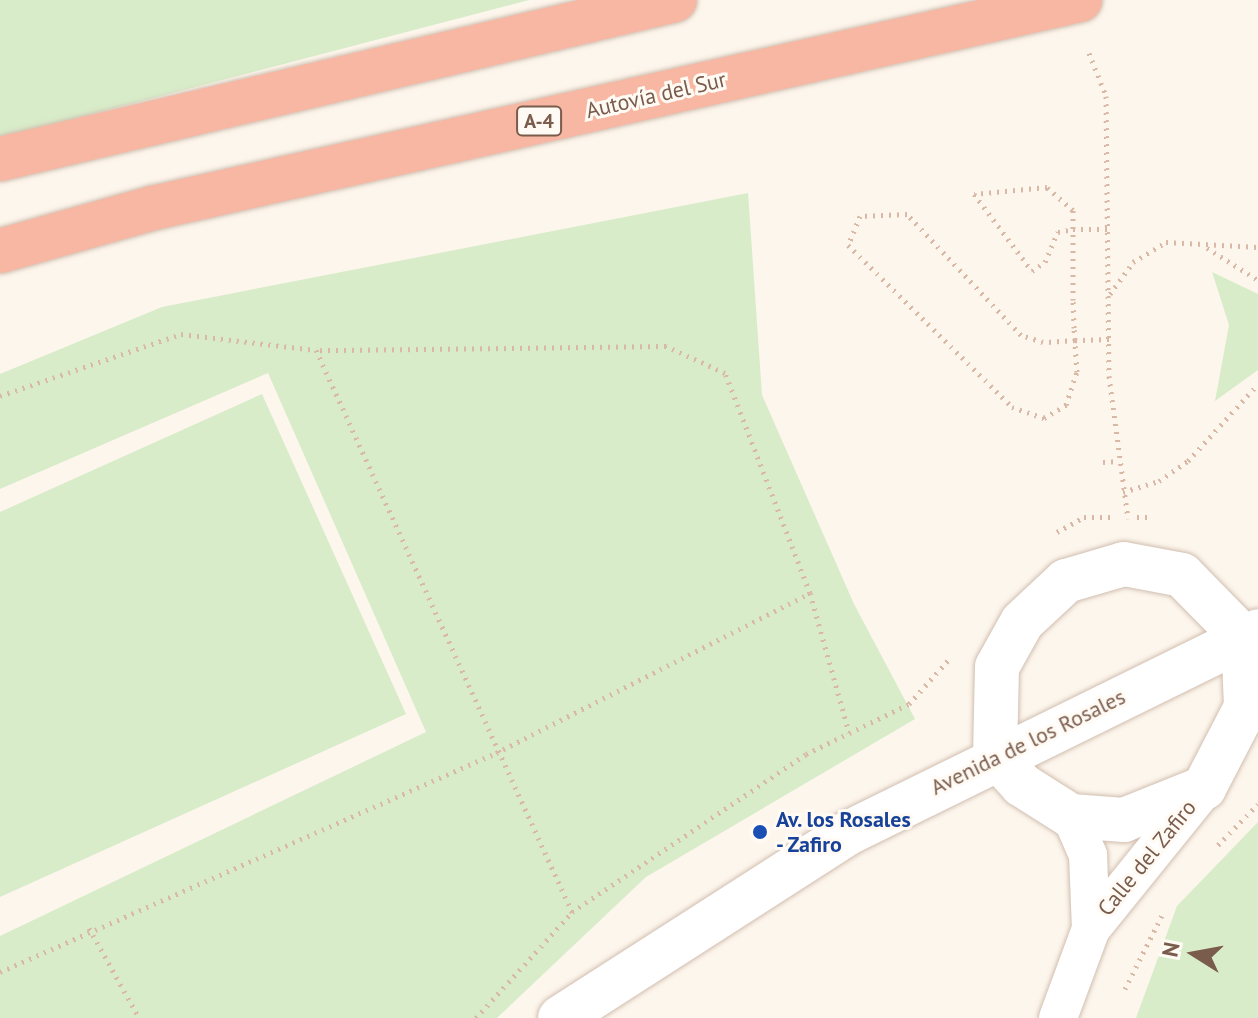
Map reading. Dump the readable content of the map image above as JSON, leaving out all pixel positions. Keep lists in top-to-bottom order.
{
  "streets": {
    "highway": ["Autovía del Sur", "A-4"],
    "street": ["Avenida de los Rosales", "Calle del Zafiro"]
  },
  "places": ["Av. los Rosales - Zafiro"],
  "north": "left"
}
